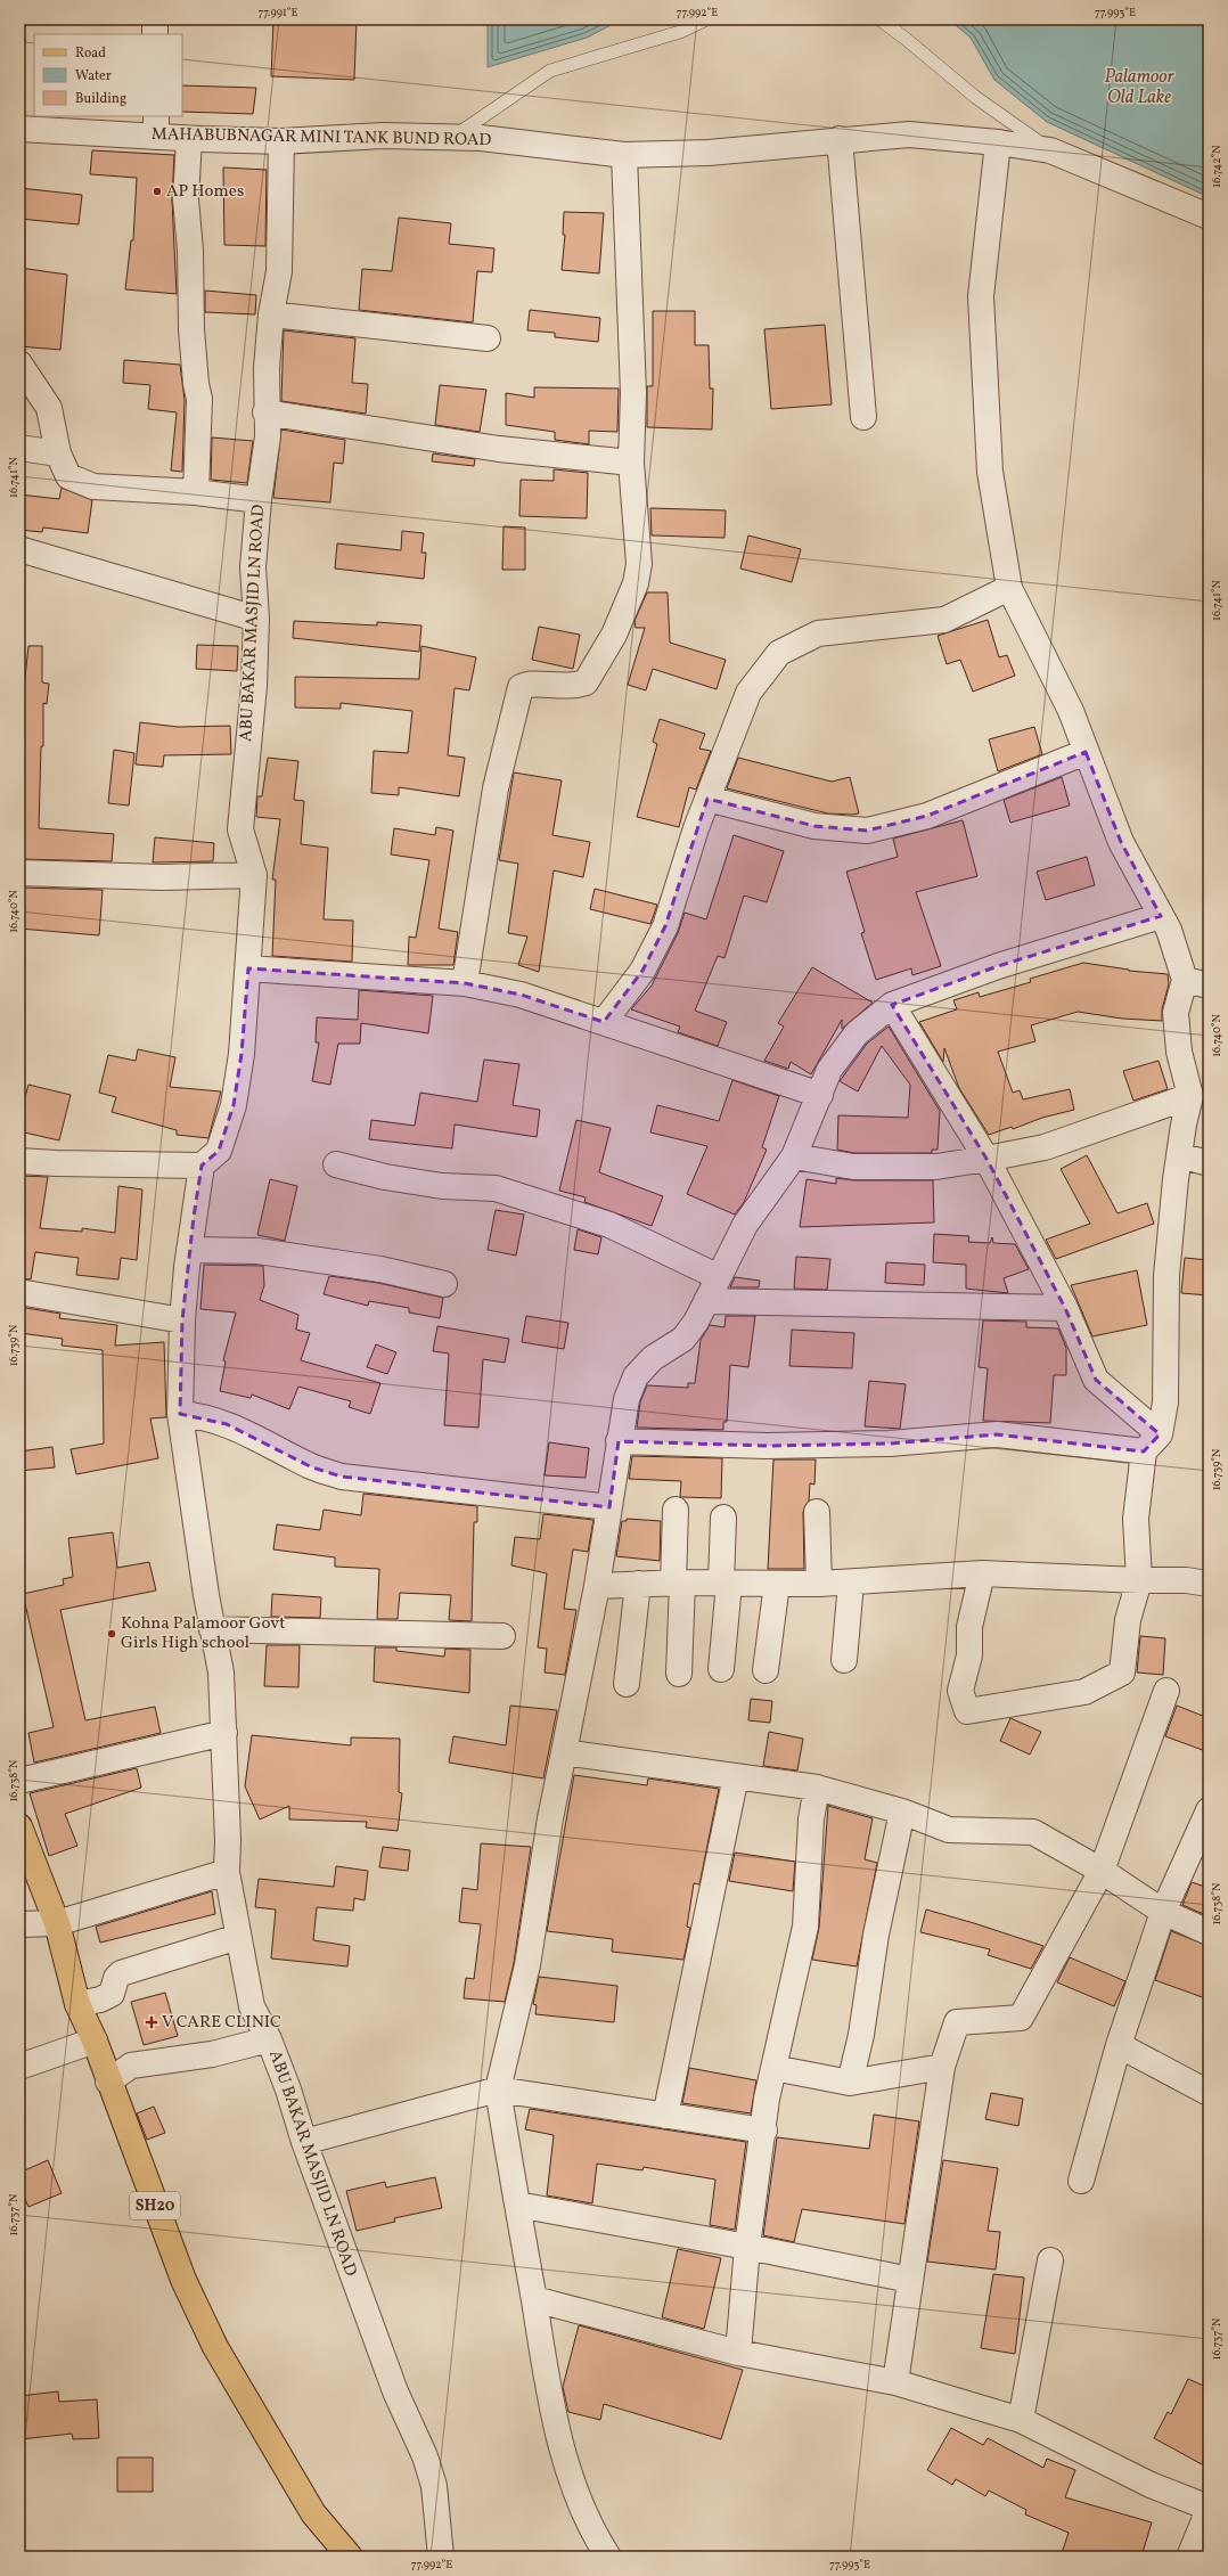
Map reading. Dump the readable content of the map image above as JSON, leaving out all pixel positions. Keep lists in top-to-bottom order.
{
  "streets": {
    "main road": ["SH20"],
    "street": ["MAHABUBNAGAR MINI TANK BUND ROAD", "ABU BAKAR MASJID LN ROAD"]
  },
  "crossings": [
    ["MAHABUBNAGAR MINI TANK BUND ROAD", "ABU BAKAR MASJID LN ROAD"]
  ],
  "water": ["Palamoor Old Lake"],
  "places": {
    "other": ["AP Homes", "Kohna Palamoor Govt Girls High school"],
    "health": ["V CARE CLINIC"]
  },
  "legend": ["Road", "Water", "Building"],
  "coordinates": [
    "77.991°E",
    "77.992°E",
    "77.993°E",
    "16.742°N",
    "16.741°N",
    "16.740°N",
    "16.739°N",
    "16.738°N",
    "16.737°N"
  ]
}
